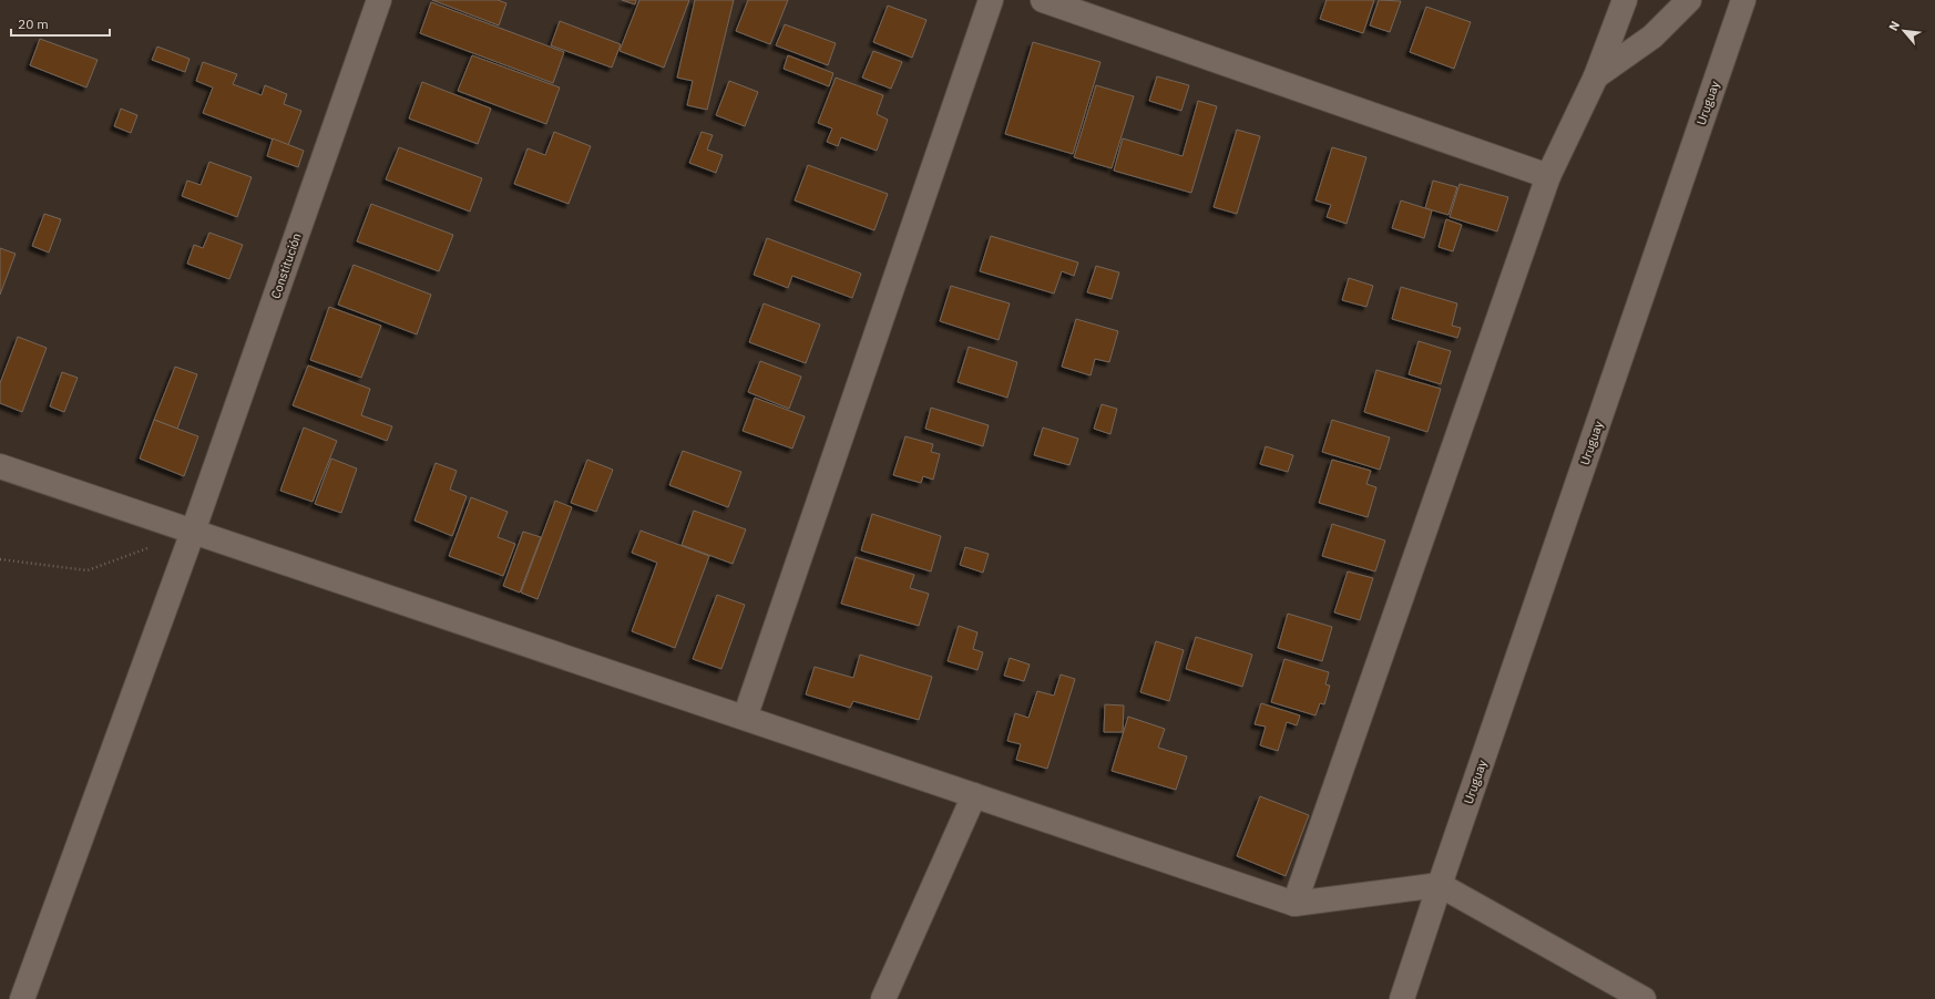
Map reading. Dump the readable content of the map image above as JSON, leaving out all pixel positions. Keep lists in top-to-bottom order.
{
  "streets": {
    "street": ["Uruguay", "Constitución"]
  },
  "scale_bar": "20 m",
  "north": "top left"
}
